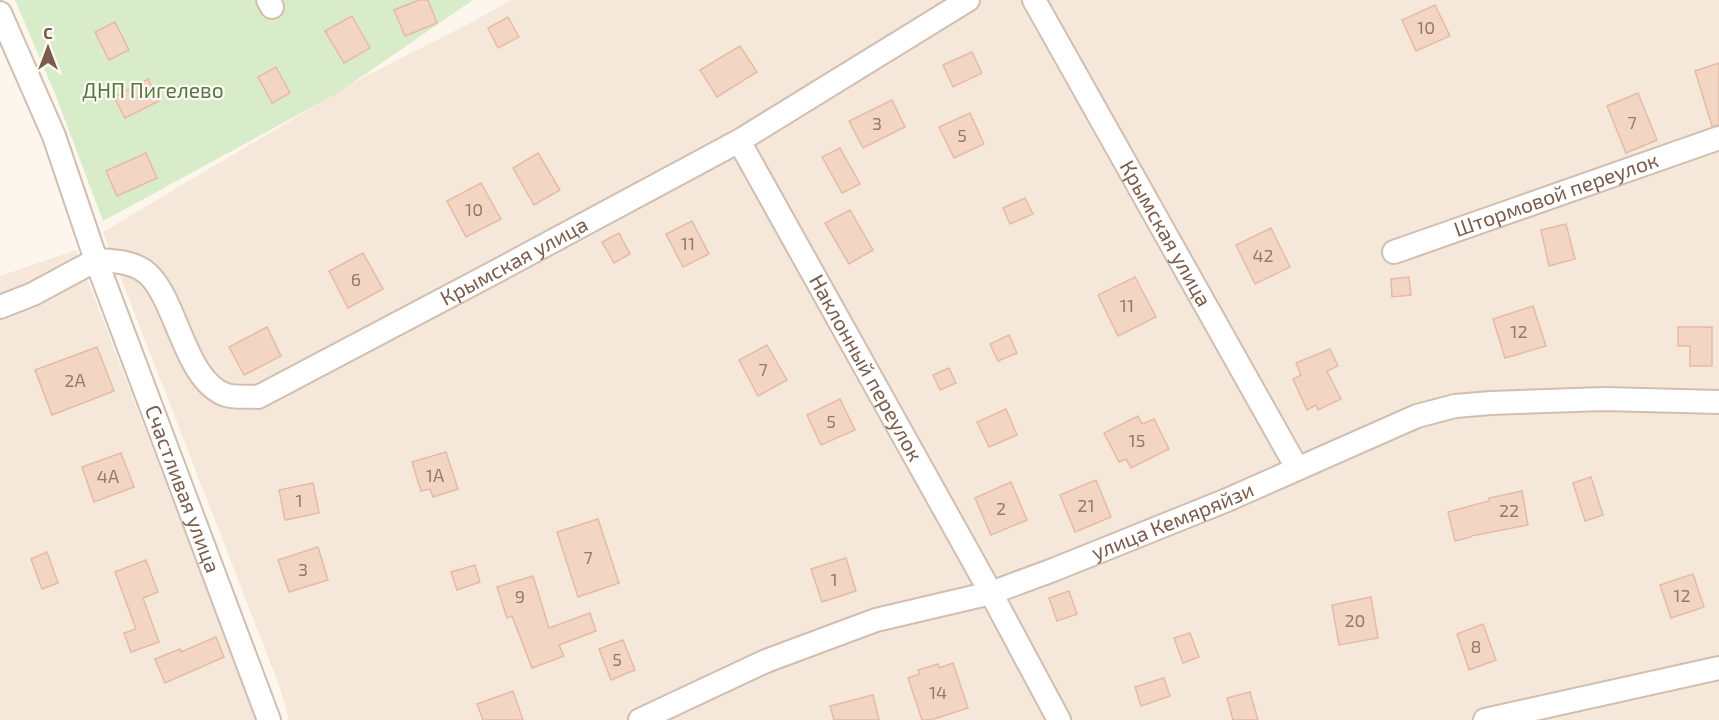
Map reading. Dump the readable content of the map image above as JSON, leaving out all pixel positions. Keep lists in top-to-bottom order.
{
  "streets": {
    "street": [
      "Штормовой переулок",
      "Крымская улица",
      "Наклонный переулок",
      "Счастливая улица",
      "улица Кемяряйзи"
    ]
  },
  "crossings": [
    ["Крымская улица", "Наклонный переулок"],
    ["Крымская улица", "Счастливая улица"],
    ["Крымская улица", "улица Кемяряйзи"],
    ["Наклонный переулок", "улица Кемяряйзи"]
  ],
  "parks": ["ДНП Пигелево"],
  "house_numbers": [
    "10",
    "7",
    "3",
    "5",
    "10",
    "11",
    "42",
    "6",
    "11",
    "12",
    "7",
    "2А",
    "5",
    "15",
    "1А",
    "4А",
    "1",
    "21",
    "2",
    "22",
    "7",
    "3",
    "1",
    "12",
    "9",
    "20",
    "8",
    "5",
    "14"
  ],
  "north": "top"
}
